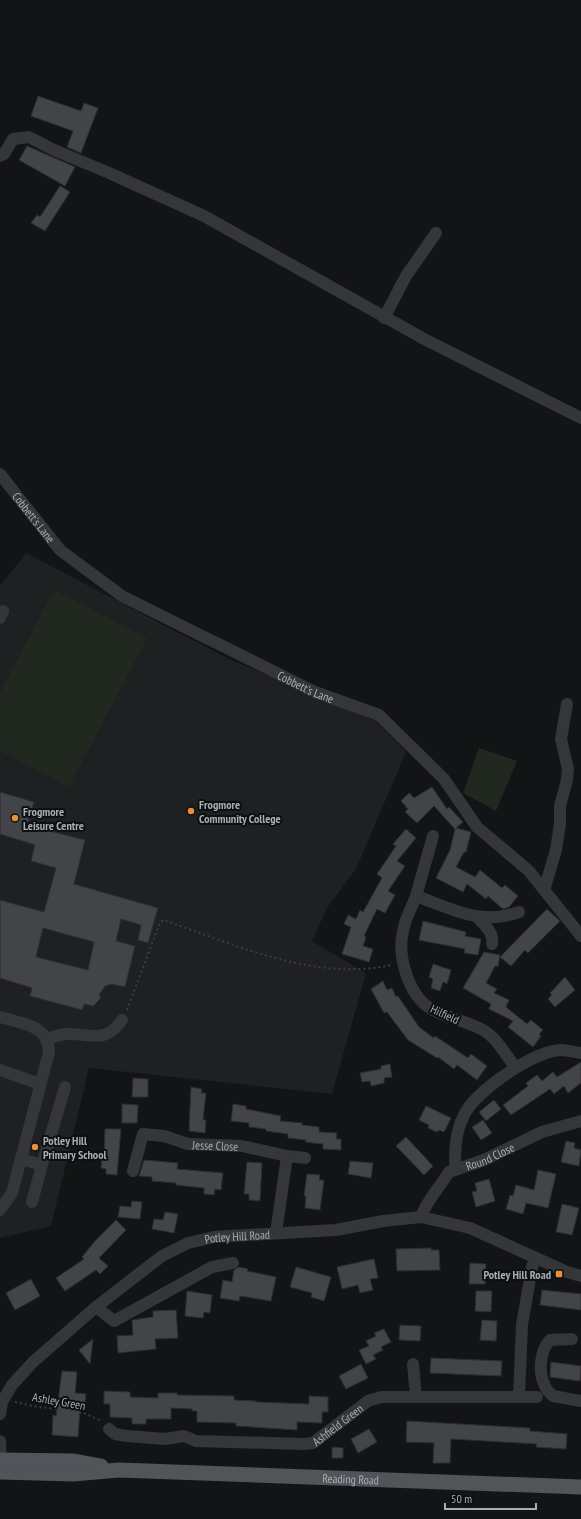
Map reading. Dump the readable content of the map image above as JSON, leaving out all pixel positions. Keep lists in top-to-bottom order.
{
  "streets": {
    "main road": ["Reading Road"],
    "street": [
      "Cobbett's Lane",
      "Hilfield",
      "Jesse Close",
      "Round Close",
      "Potley Hill Road",
      "Ashfield Green"
    ],
    "path": ["Ashley Green"]
  },
  "crossings": [
    ["Round Close", "Potley Hill Road"],
    ["Potley Hill Road", "Ashley Green"],
    ["Ashley Green", "Ashfield Green"]
  ],
  "places": {
    "other": ["Frogmore Community College", "Frogmore Leisure Centre", "Potley Hill Primary School"],
    "transit": ["Potley Hill Road"]
  },
  "scale_bar": "50 m"
}
